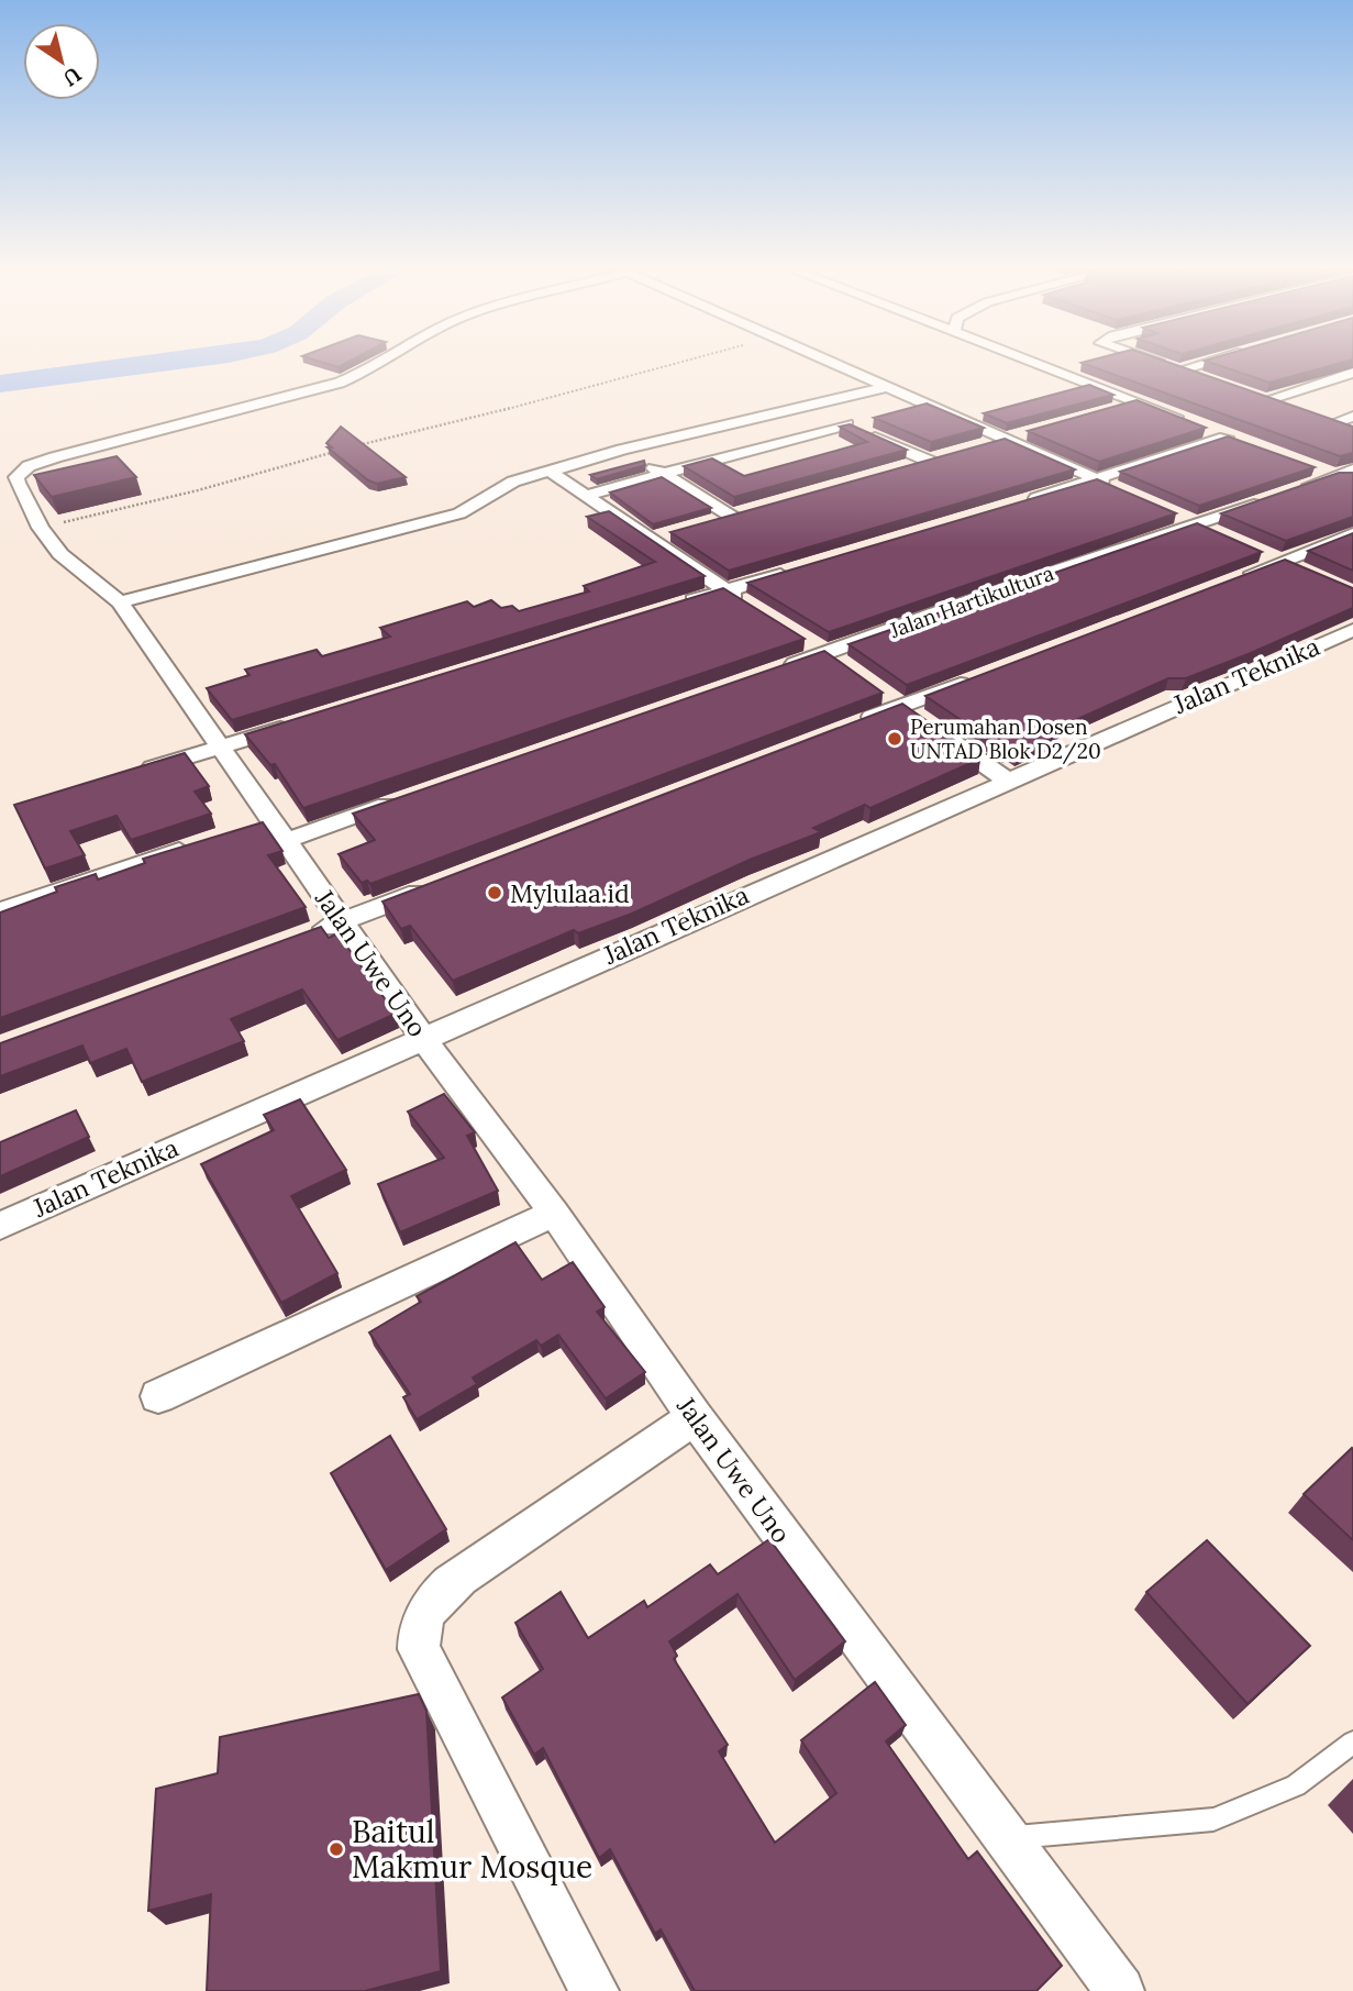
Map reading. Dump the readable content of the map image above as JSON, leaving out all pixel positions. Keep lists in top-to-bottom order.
{
  "streets": {
    "street": ["Jalan Hartikultura", "Jalan Teknika", "Jalan Uwe Uno"]
  },
  "crossings": [
    ["Jalan Teknika", "Jalan Uwe Uno"]
  ],
  "places": ["Perumahan Dosen UNTAD Blok D2/20", "Mylulaa.id", "Baitul Makmur Mosque"],
  "north": "bottom right"
}
